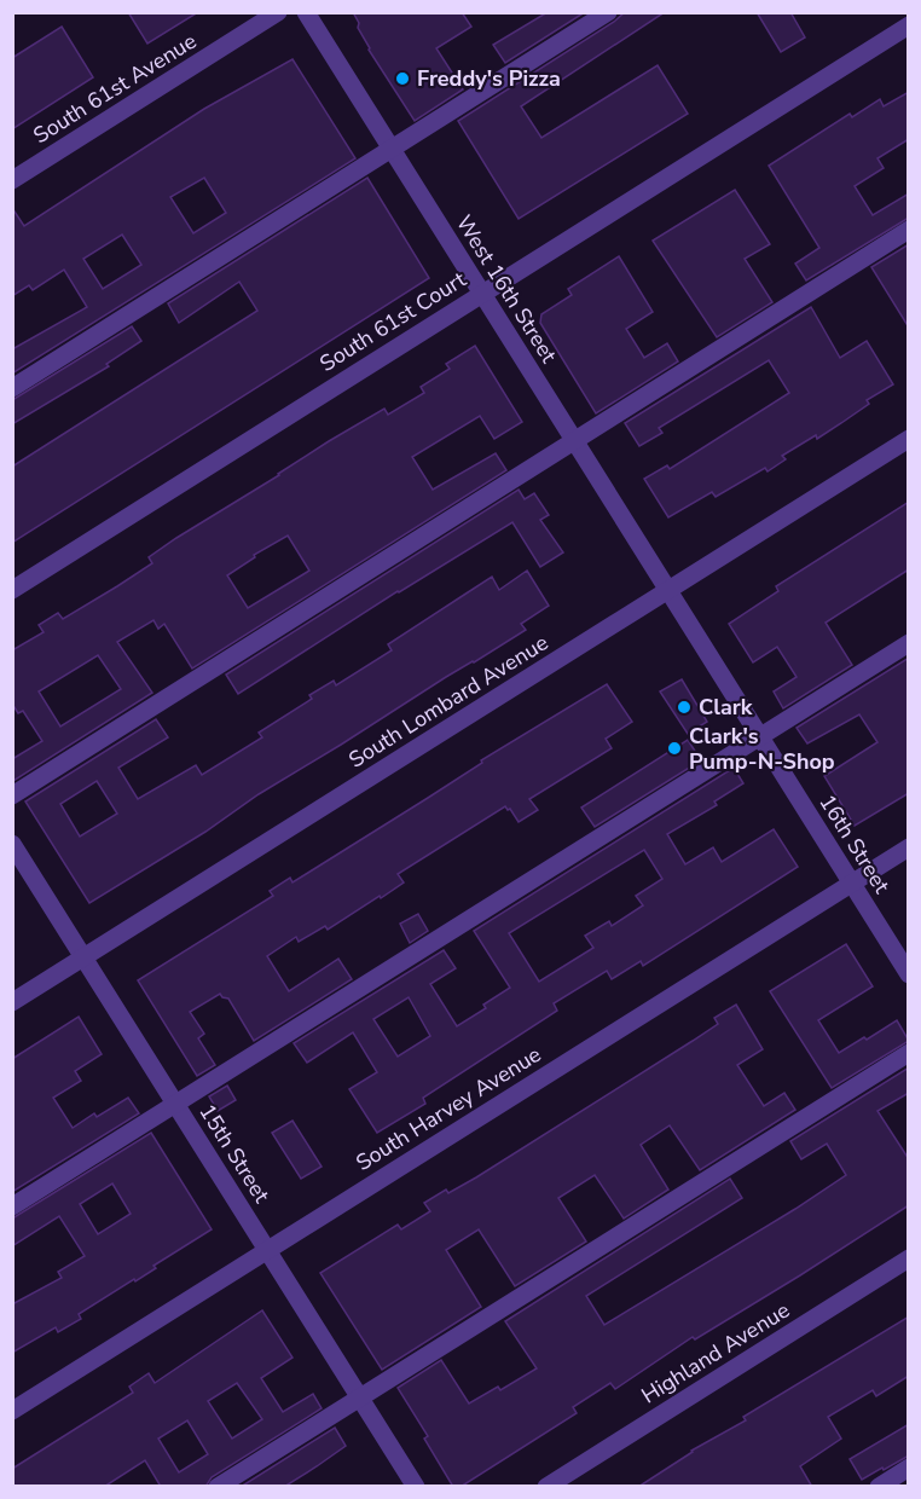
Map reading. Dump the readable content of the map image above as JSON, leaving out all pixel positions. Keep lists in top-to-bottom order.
{
  "streets": {
    "street": [
      "South 61st Avenue",
      "West 16th Street",
      "South 61st Court",
      "South Lombard Avenue",
      "16th Street",
      "South Harvey Avenue",
      "15th Street",
      "Highland Avenue"
    ]
  },
  "crossings": [
    ["West 16th Street", "South 61st Court"],
    ["West 16th Street", "South Lombard Avenue"],
    ["West 16th Street", "16th Street"],
    ["South Lombard Avenue", "16th Street"],
    ["South Lombard Avenue", "15th Street"],
    ["16th Street", "South Harvey Avenue"],
    ["South Harvey Avenue", "15th Street"]
  ],
  "places": ["Freddy's Pizza", "Clark", "Clark's Pump-N-Shop"]
}
